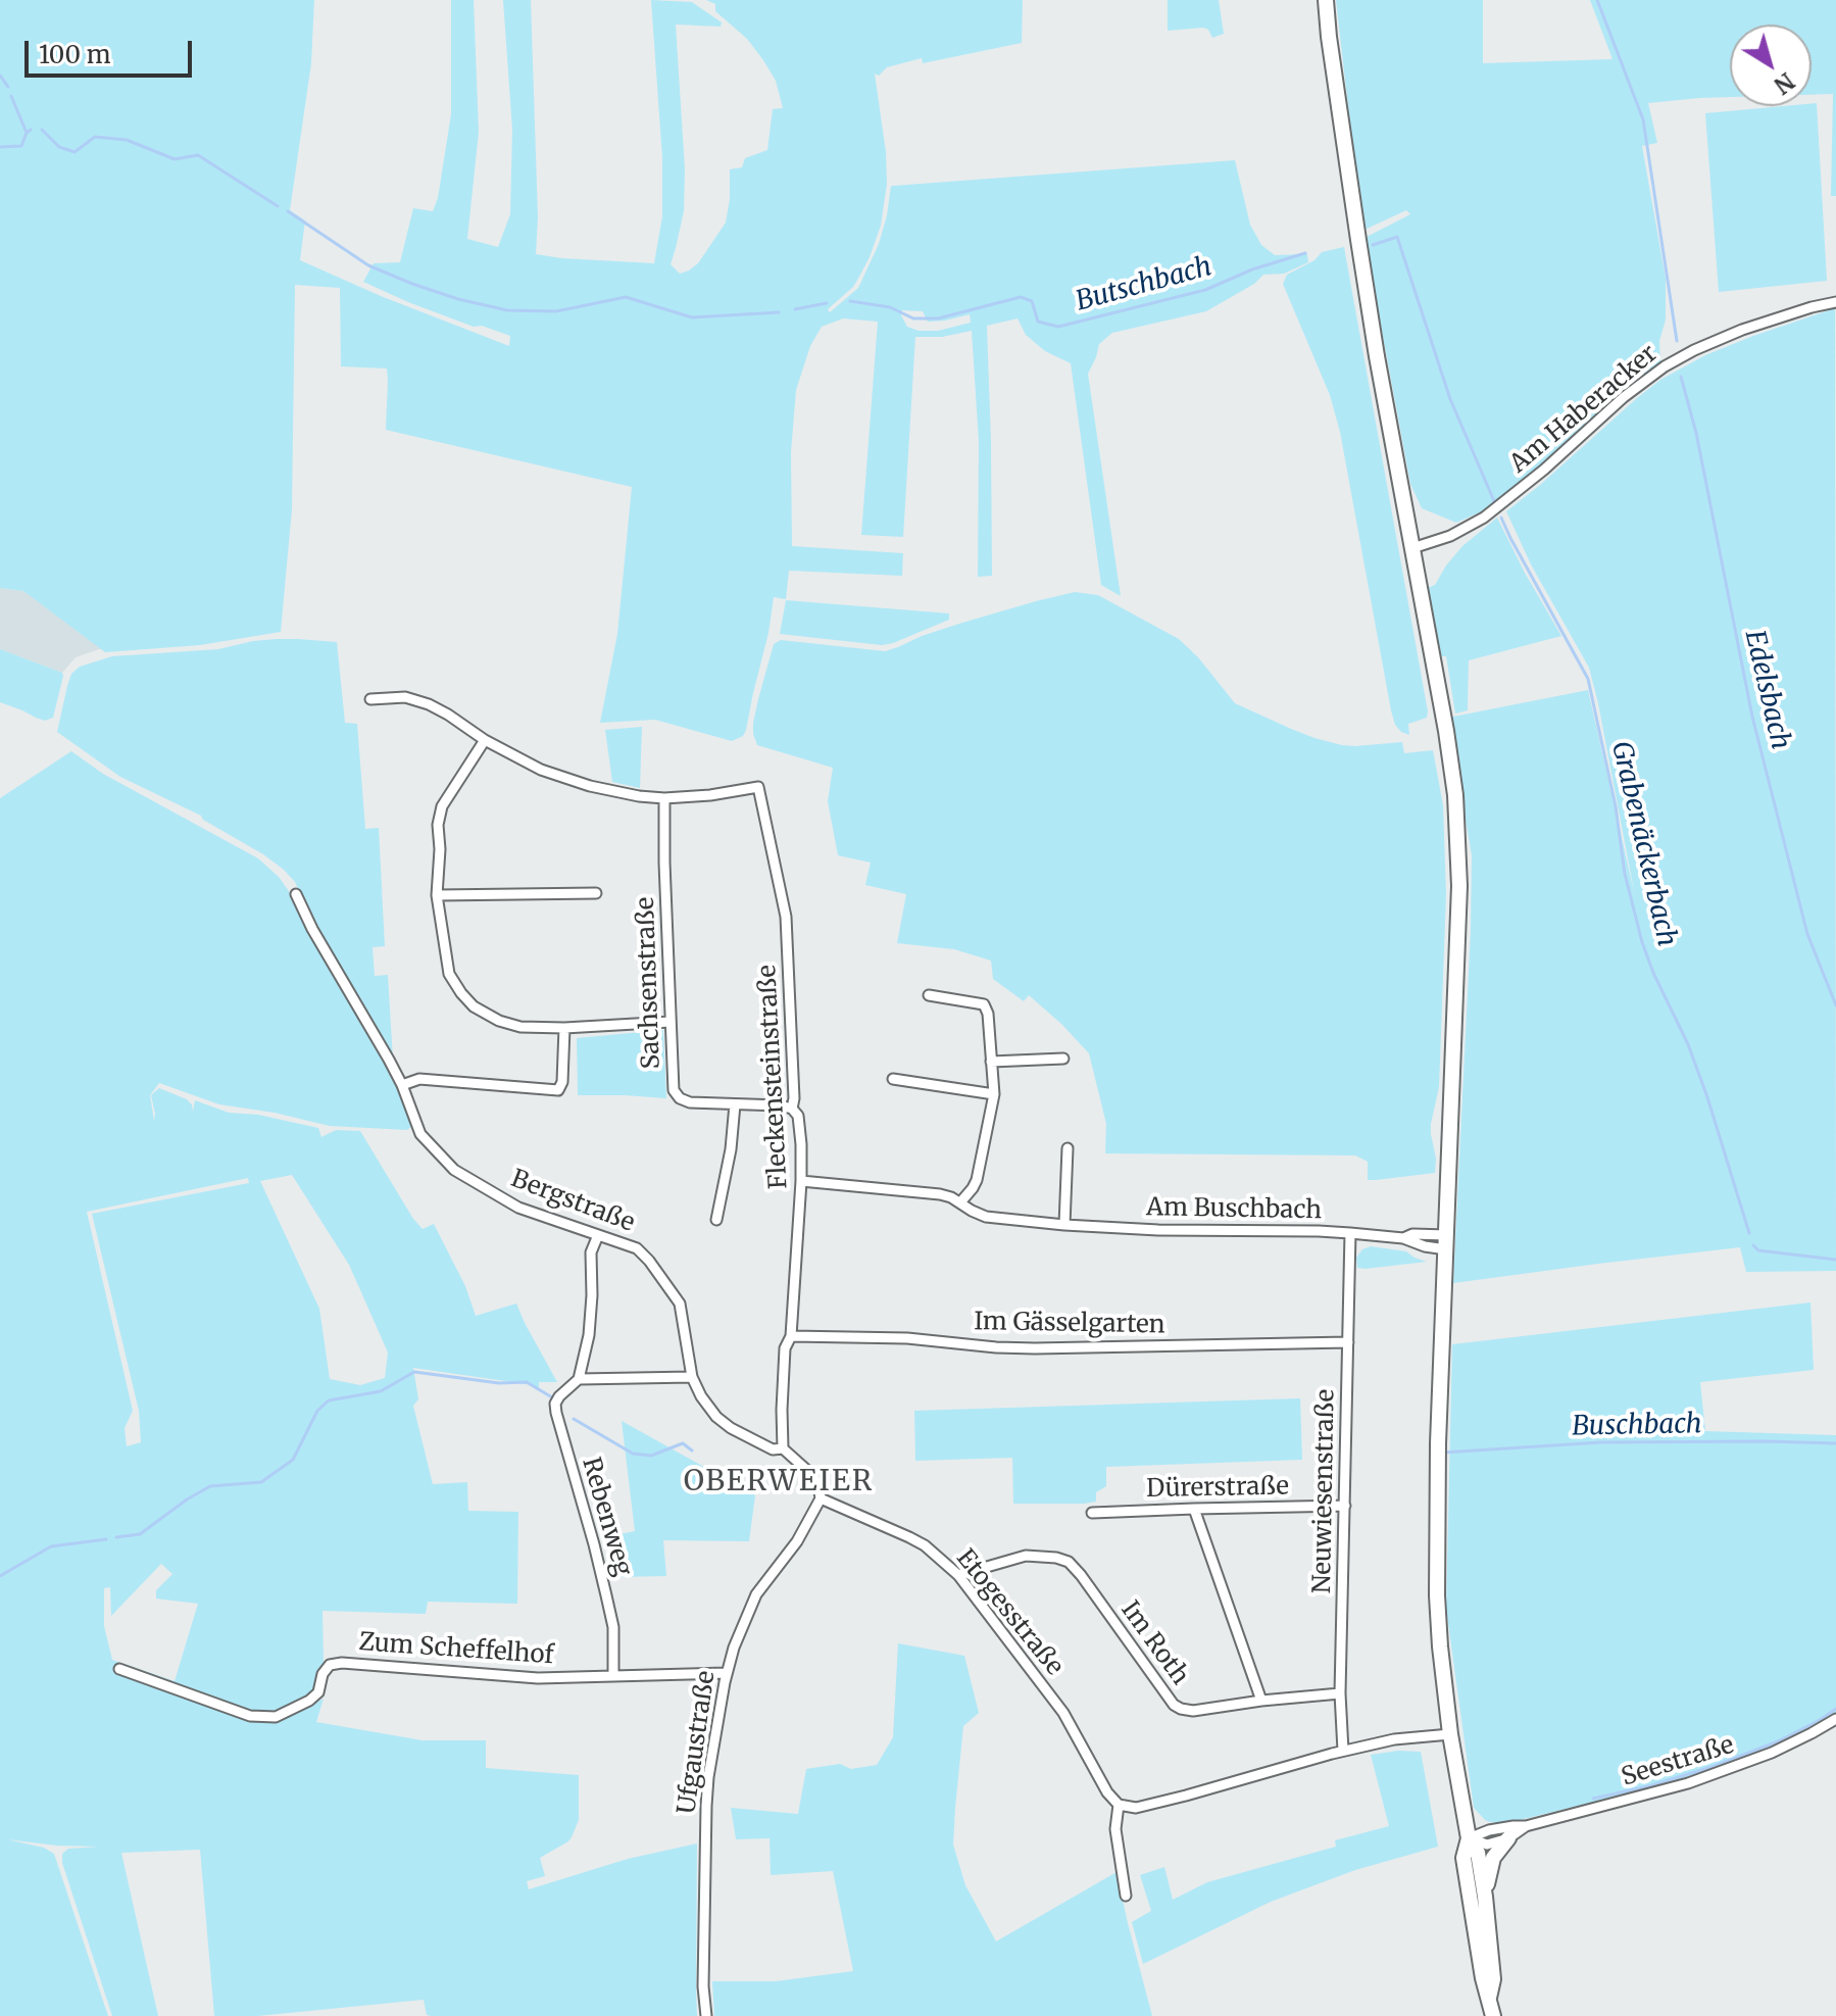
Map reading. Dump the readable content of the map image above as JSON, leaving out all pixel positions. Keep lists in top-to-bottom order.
{
  "streets": {
    "street": [
      "Am Haberacker",
      "Sachsenstraße",
      "Fleckensteinstraße",
      "Bergstraße",
      "Am Buschbach",
      "Im Gässelgarten",
      "Dürerstraße",
      "Neuwiesenstraße",
      "Rebenweg",
      "Etogesstraße",
      "Im Roth",
      "Zum Scheffelhof",
      "Ufgaustraße",
      "Seestraße"
    ]
  },
  "crossings": [
    ["Sachsenstraße", "Fleckensteinstraße"],
    ["Fleckensteinstraße", "Bergstraße"],
    ["Fleckensteinstraße", "Am Buschbach"],
    ["Fleckensteinstraße", "Im Gässelgarten"],
    ["Bergstraße", "Rebenweg"],
    ["Am Buschbach", "Neuwiesenstraße"],
    ["Im Gässelgarten", "Neuwiesenstraße"],
    ["Dürerstraße", "Neuwiesenstraße"],
    ["Neuwiesenstraße", "Im Roth"],
    ["Rebenweg", "Zum Scheffelhof"],
    ["Etogesstraße", "Im Roth"],
    ["Etogesstraße", "Ufgaustraße"],
    ["Zum Scheffelhof", "Ufgaustraße"]
  ],
  "districts": ["OBERWEIER"],
  "water": [
    "Butschbach",
    "Edelsbach",
    "Grabenäckerbach",
    "Buschbach"
  ],
  "scale_bar": "100 m",
  "north": "bottom right"
}
